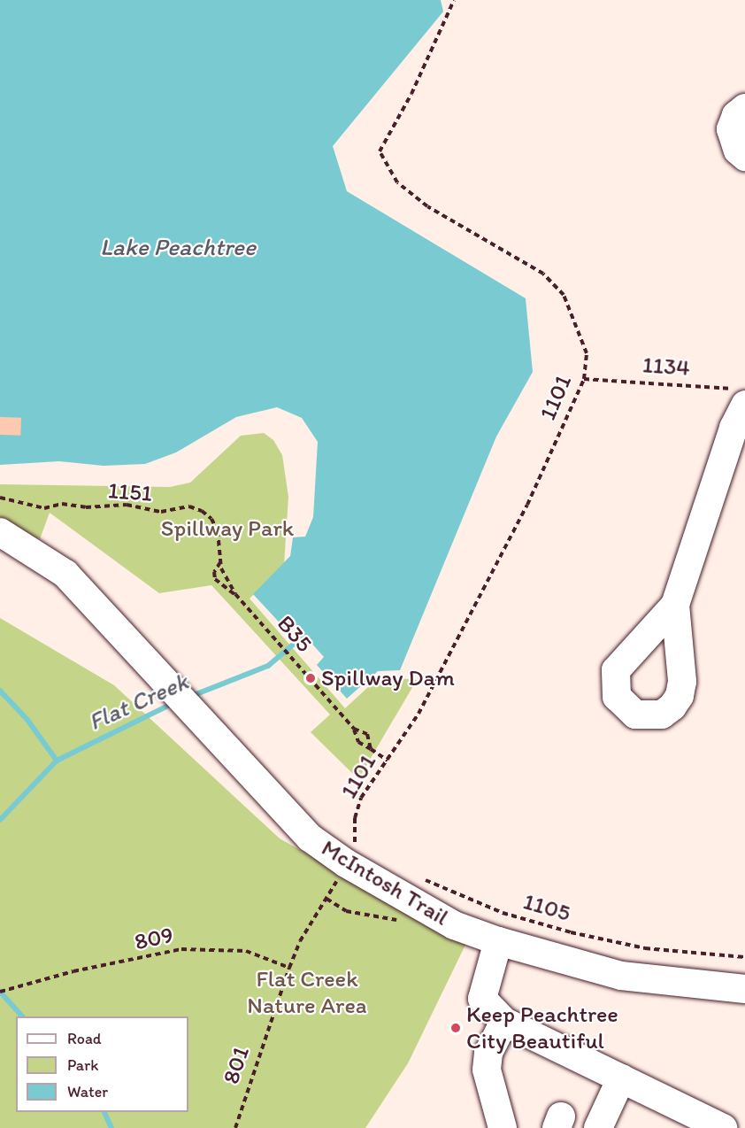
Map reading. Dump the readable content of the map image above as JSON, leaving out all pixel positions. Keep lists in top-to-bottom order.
{
  "streets": {
    "street": ["McIntosh Trail"],
    "path": [
      "1134",
      "1101",
      "1151",
      "B35",
      "1105",
      "809",
      "801"
    ]
  },
  "crossings": [
    ["1134", "1101"],
    ["1151", "B35"],
    ["809", "801"]
  ],
  "water": ["Lake Peachtree", "Flat Creek"],
  "parks": ["Spillway Park", "Flat Creek Nature Area"],
  "places": ["Spillway Dam", "Keep Peachtree City Beautiful"],
  "legend": ["Road", "Park", "Water"]
}
